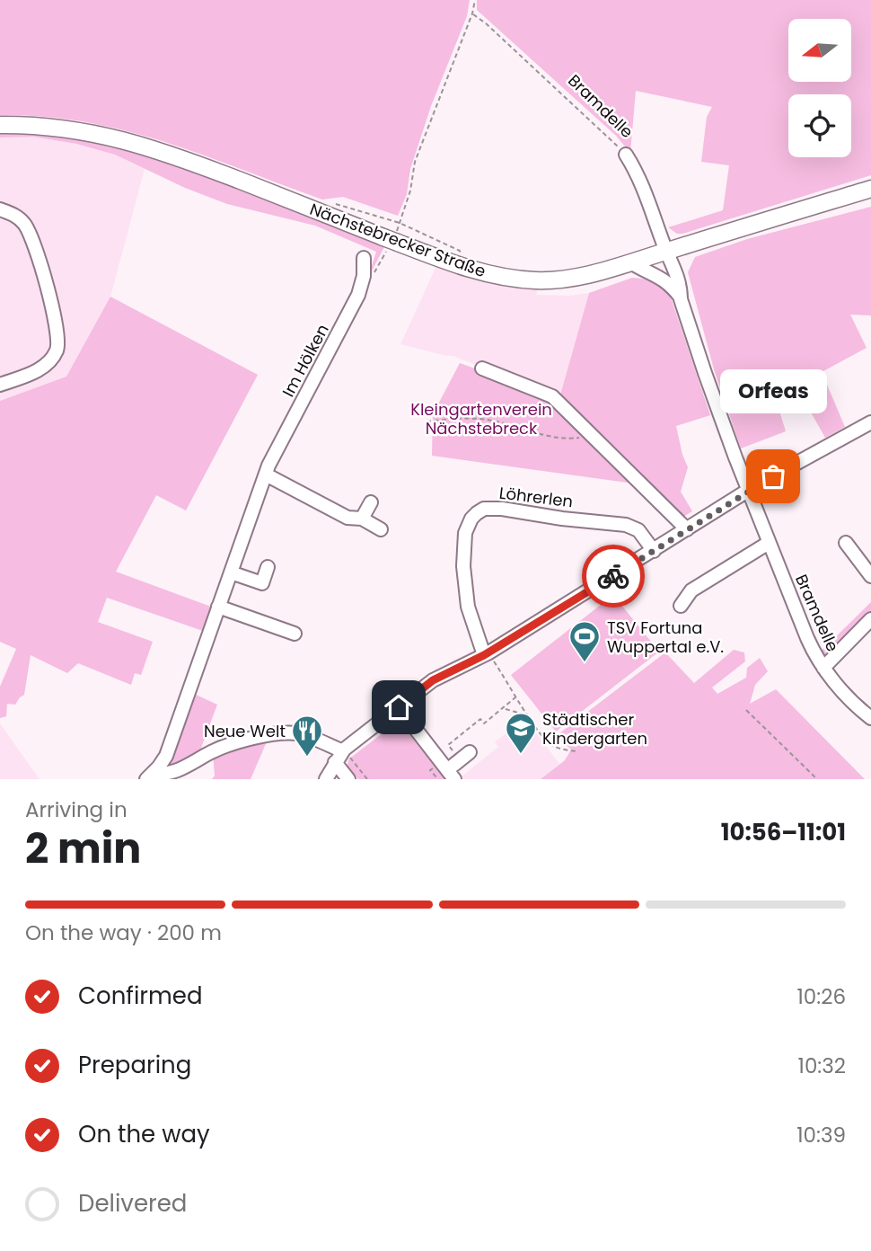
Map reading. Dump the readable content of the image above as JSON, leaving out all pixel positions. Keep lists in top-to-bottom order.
{
  "streets": {
    "main road": ["Nächstebrecker Straße"],
    "street": ["Bramdelle", "Im Hölken", "Löhrerlen"]
  },
  "crossings": [
    ["Bramdelle", "Nächstebrecker Straße"]
  ],
  "parks": ["Kleingartenverein Nächstebreck"],
  "places": {
    "other": ["Orfeas"],
    "sports": ["TSV Fortuna Wuppertal e.V."],
    "school or university": ["Städtischer Kindergarten"],
    "restaurant": ["Neue Welt"]
  },
  "north": "left",
  "page": {
    "bubble": "Orfeas",
    "heading": ["2 min", "Arriving in", "10:56–11:01"],
    "bar": "On the way · 200 m",
    "list": [
      ["Confirmed", "10:26"],
      ["Preparing", "10:32"],
      ["On the way", "10:39"],
      "Delivered"
    ]
  }
}
